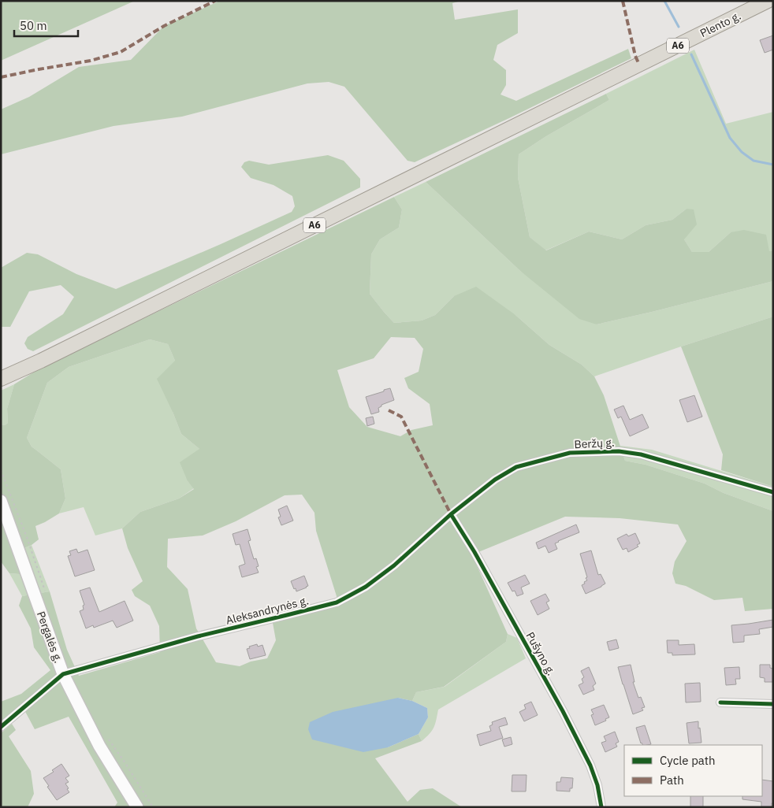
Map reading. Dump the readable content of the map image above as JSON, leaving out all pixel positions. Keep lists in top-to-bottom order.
{
  "streets": {
    "highway": ["Plento g.", "A6"],
    "main road": ["Pergalės g."],
    "street": ["Beržų g.", "Aleksandrynės g.", "Pušyno g."]
  },
  "crossings": [
    ["Beržų g.", "Aleksandrynės g."],
    ["Beržų g.", "Pušyno g."],
    ["Aleksandrynės g.", "Pergalės g."],
    ["Aleksandrynės g.", "Pušyno g."]
  ],
  "legend": ["Cycle path", "Path"],
  "scale_bar": "50 m"
}
